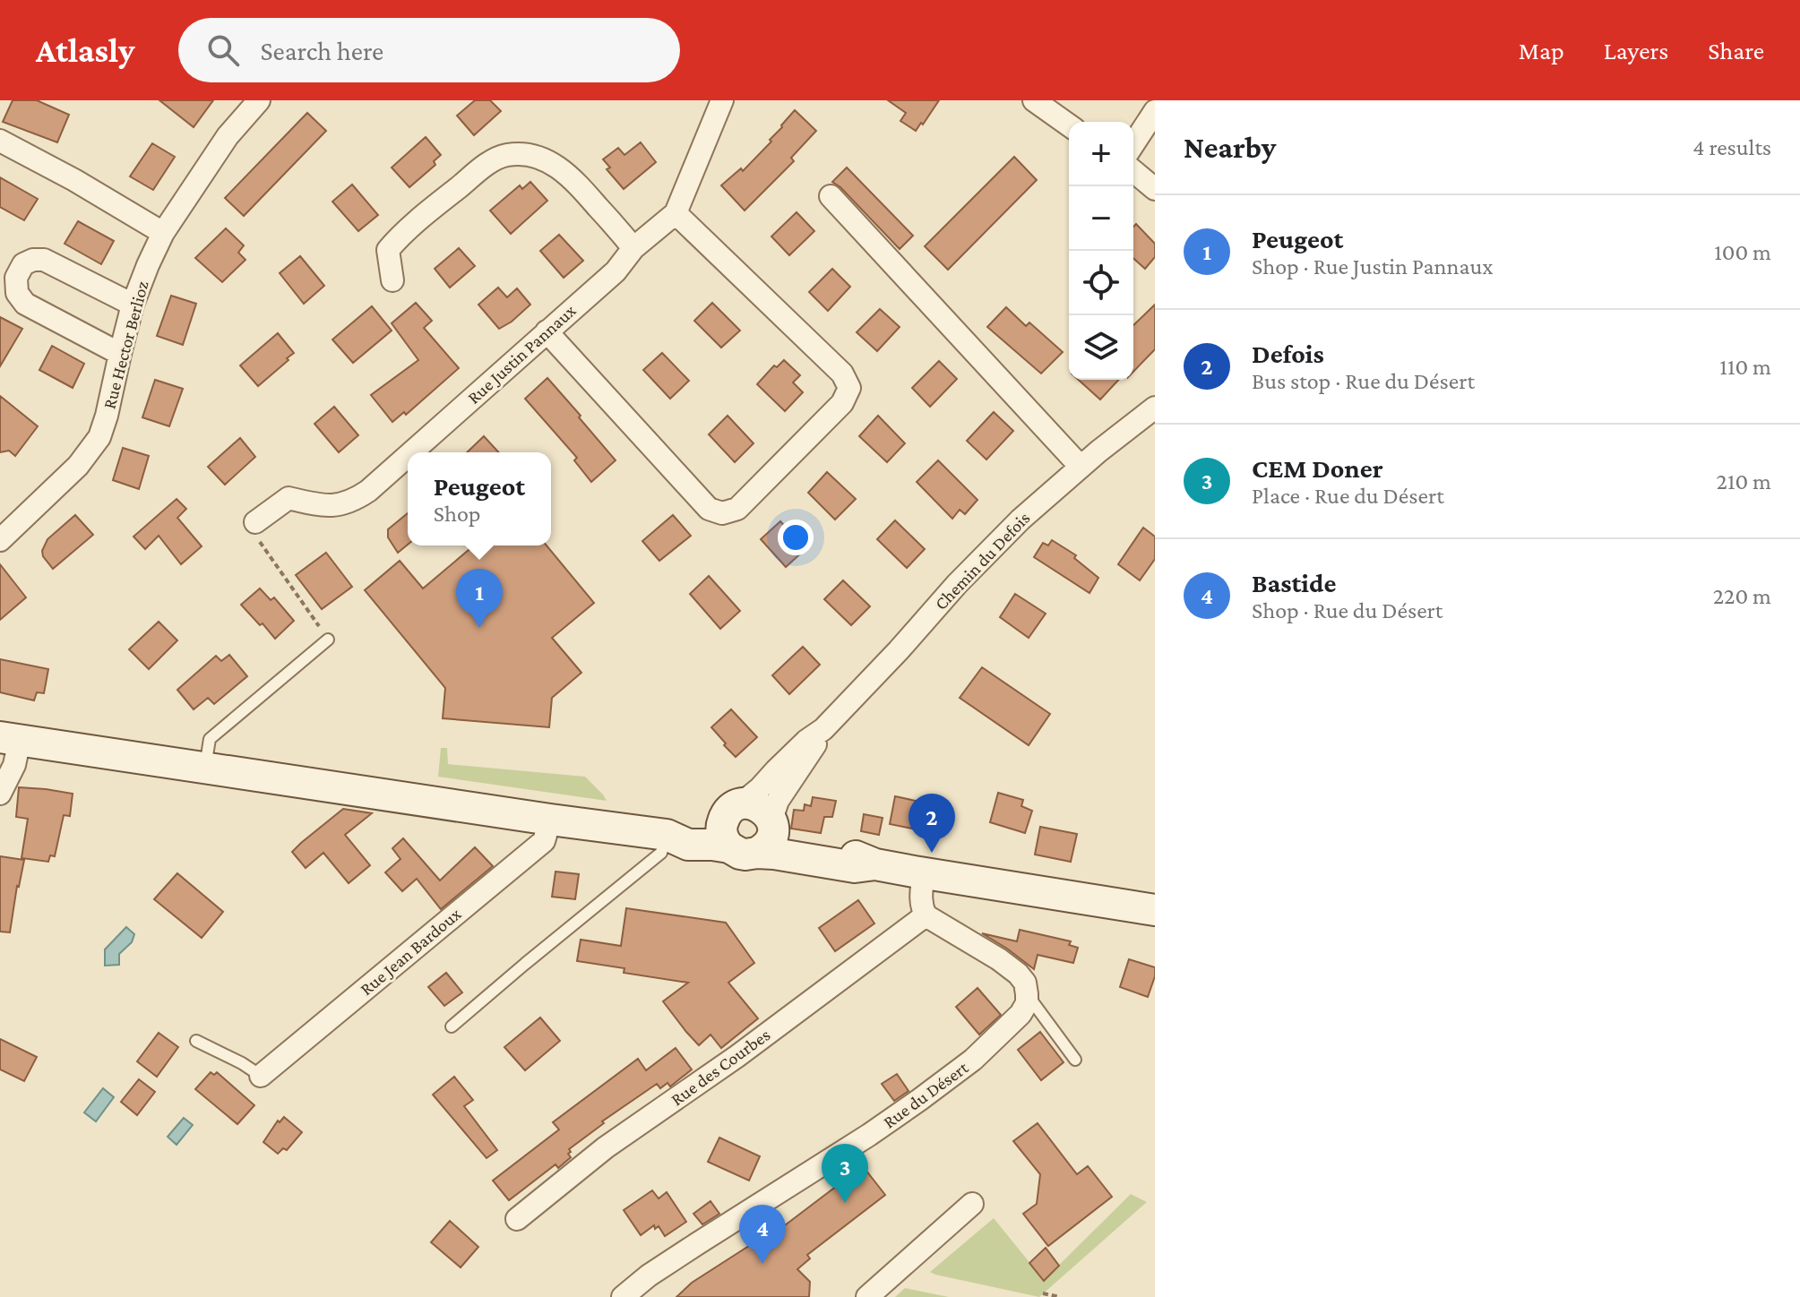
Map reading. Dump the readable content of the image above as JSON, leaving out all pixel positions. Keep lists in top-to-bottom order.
{
  "streets": {
    "street": [
      "Rue Hector Berlioz",
      "Rue Justin Pannaux",
      "Chemin du Defois",
      "Rue Jean Bardoux",
      "Rue des Courbes",
      "Rue du Désert"
    ]
  },
  "page": {
    "header": "Atlasly",
    "search": "Search here",
    "nav": ["Map", "Layers", "Share"],
    "heading": ["Nearby", "4 results"],
    "map_buttons": ["+", "−"],
    "list": [
      {
        "mark": "1",
        "name": "Peugeot",
        "note": "Shop · Rue Justin Pannaux",
        "value": "100 m"
      },
      {
        "mark": "2",
        "name": "Defois",
        "note": "Bus stop · Rue du Désert",
        "value": "110 m"
      },
      {
        "mark": "3",
        "name": "CEM Doner",
        "note": "Place · Rue du Désert",
        "value": "210 m"
      },
      {
        "mark": "4",
        "name": "Bastide",
        "note": "Shop · Rue du Désert",
        "value": "220 m"
      }
    ],
    "popup": ["Peugeot", "Shop"],
    "pins": [
      "1",
      "2",
      "3",
      "4"
    ]
  }
}
